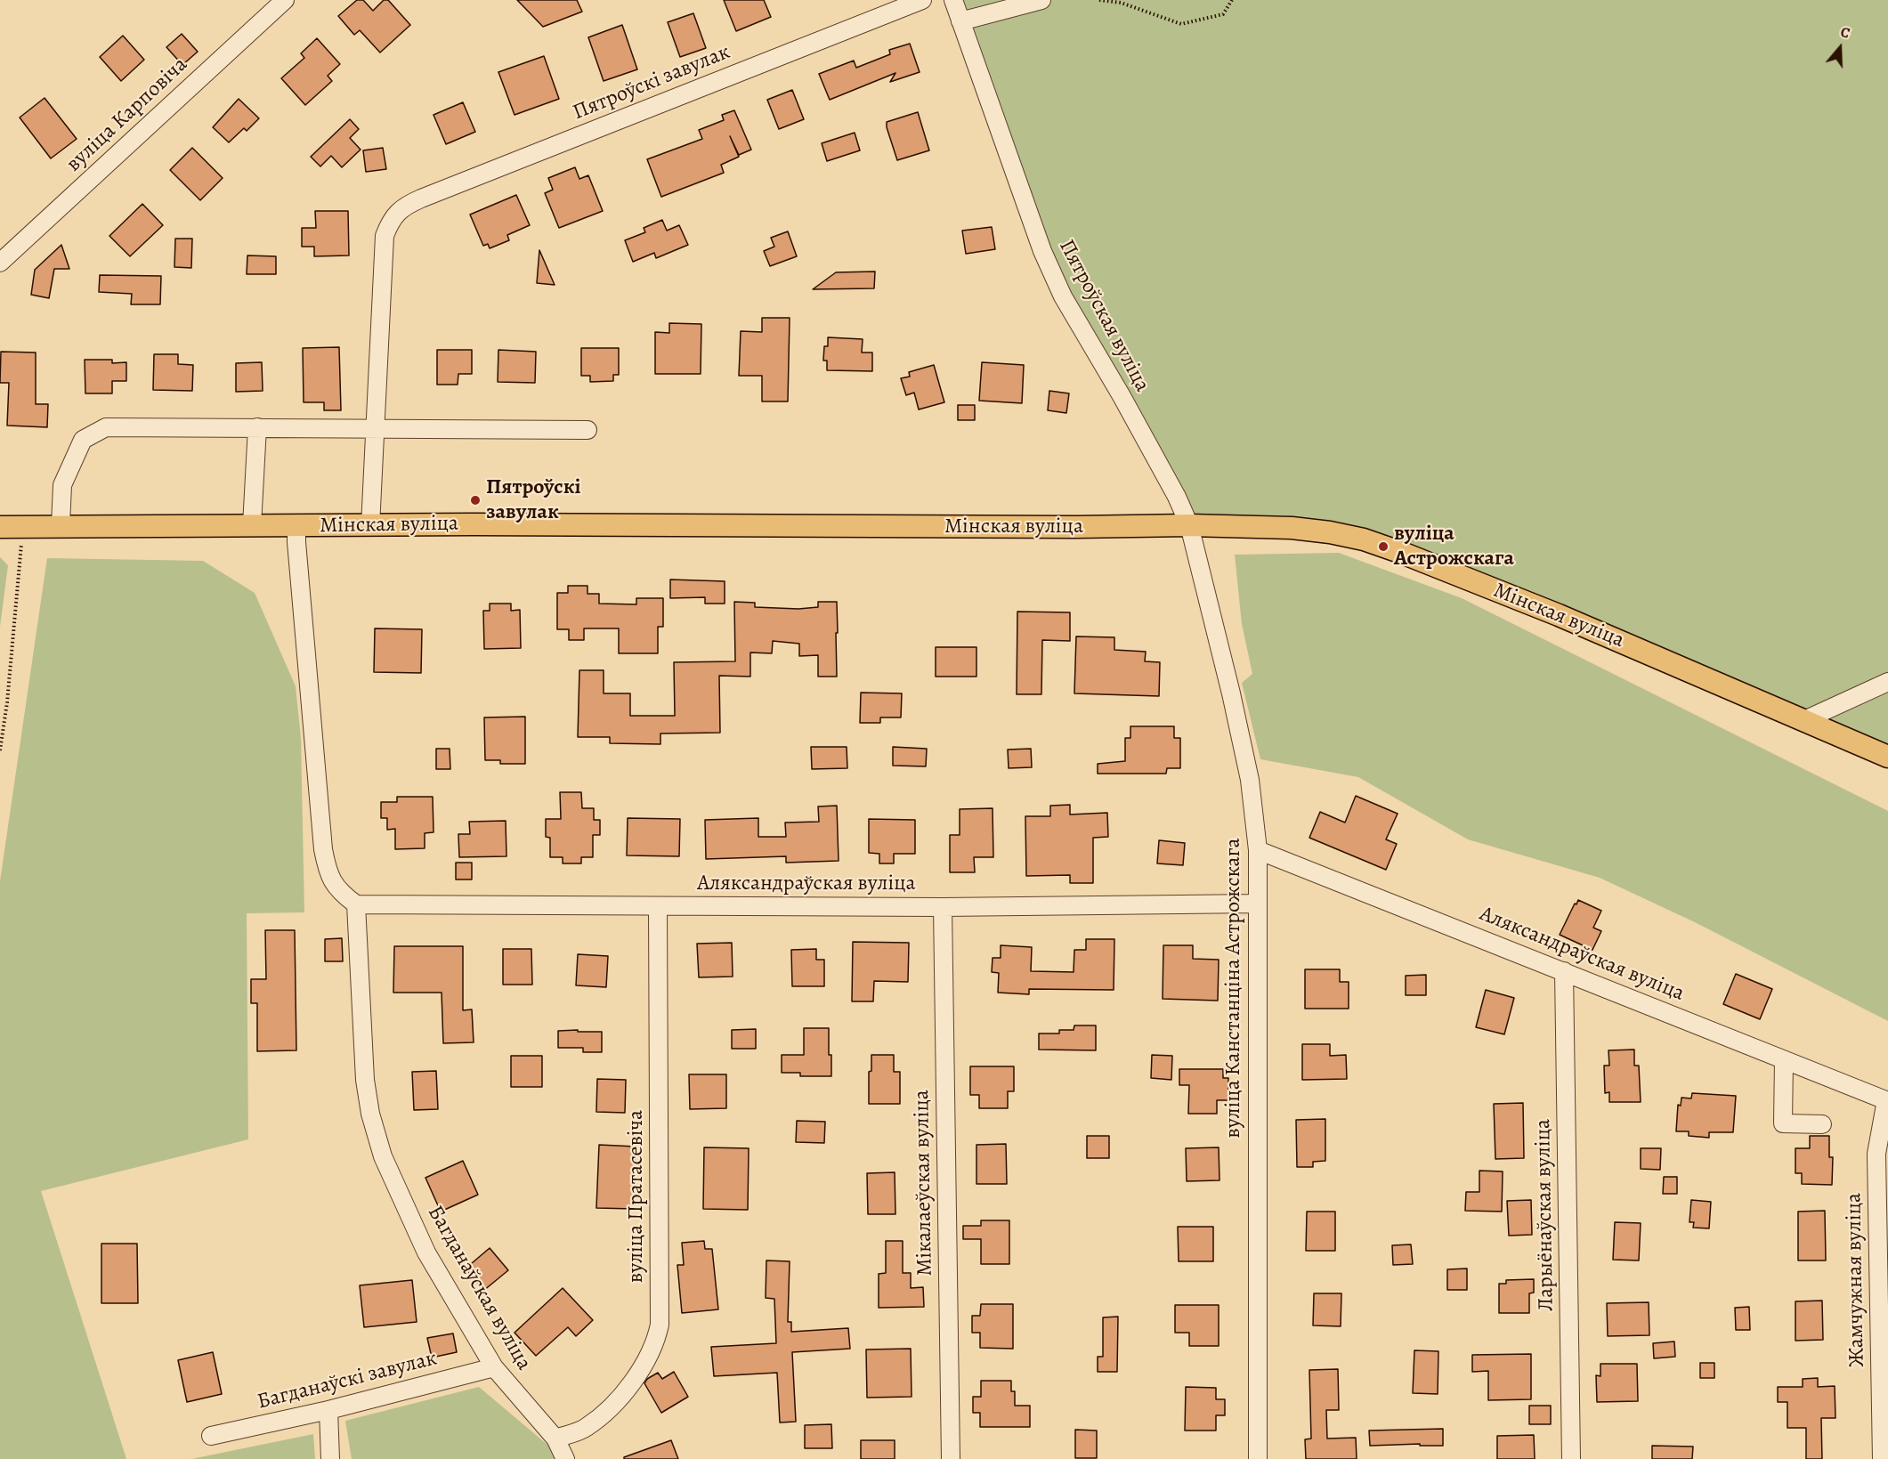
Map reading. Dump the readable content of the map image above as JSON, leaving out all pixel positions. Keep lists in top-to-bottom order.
{
  "streets": {
    "main road": ["Мінская вуліца"],
    "street": [
      "Пятроўскі завулак",
      "вуліца Карповіча",
      "Пятроўская вуліца",
      "Аляксандраўская вуліца",
      "вуліца Канстанціна Астрожскага",
      "Мікалаеўская вуліца",
      "вуліца Пратасевіча",
      "Ларыёнаўская вуліца",
      "Жамчужная вуліца",
      "Багданаўская вуліца",
      "Багданаўскі завулак"
    ]
  },
  "crossings": [
    ["Пятроўскі завулак", "Мінская вуліца"],
    ["Пятроўская вуліца", "Мінская вуліца"],
    ["Пятроўская вуліца", "вуліца Канстанціна Астрожскага"],
    ["Мінская вуліца", "вуліца Канстанціна Астрожскага"],
    ["Аляксандраўская вуліца", "вуліца Канстанціна Астрожскага"],
    ["Аляксандраўская вуліца", "Мікалаеўская вуліца"],
    ["Аляксандраўская вуліца", "вуліца Пратасевіча"],
    ["Аляксандраўская вуліца", "Ларыёнаўская вуліца"],
    ["Аляксандраўская вуліца", "Жамчужная вуліца"],
    ["Аляксандраўская вуліца", "Багданаўская вуліца"],
    ["вуліца Пратасевіча", "Багданаўская вуліца"],
    ["Багданаўская вуліца", "Багданаўскі завулак"]
  ],
  "places": ["Пятроўскі завулак", "вуліца Астрожскага"],
  "north": "top"
}
